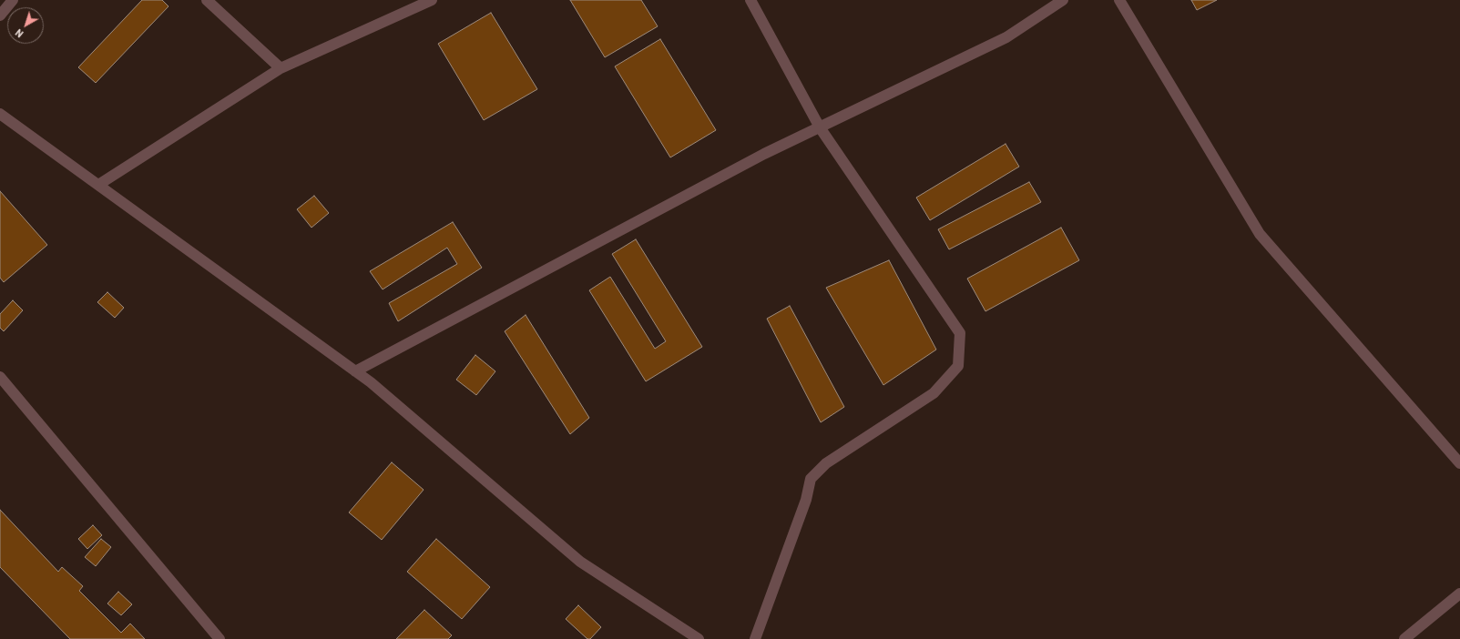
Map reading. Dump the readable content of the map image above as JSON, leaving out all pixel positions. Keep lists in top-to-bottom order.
{
  "north": "bottom left"
}
